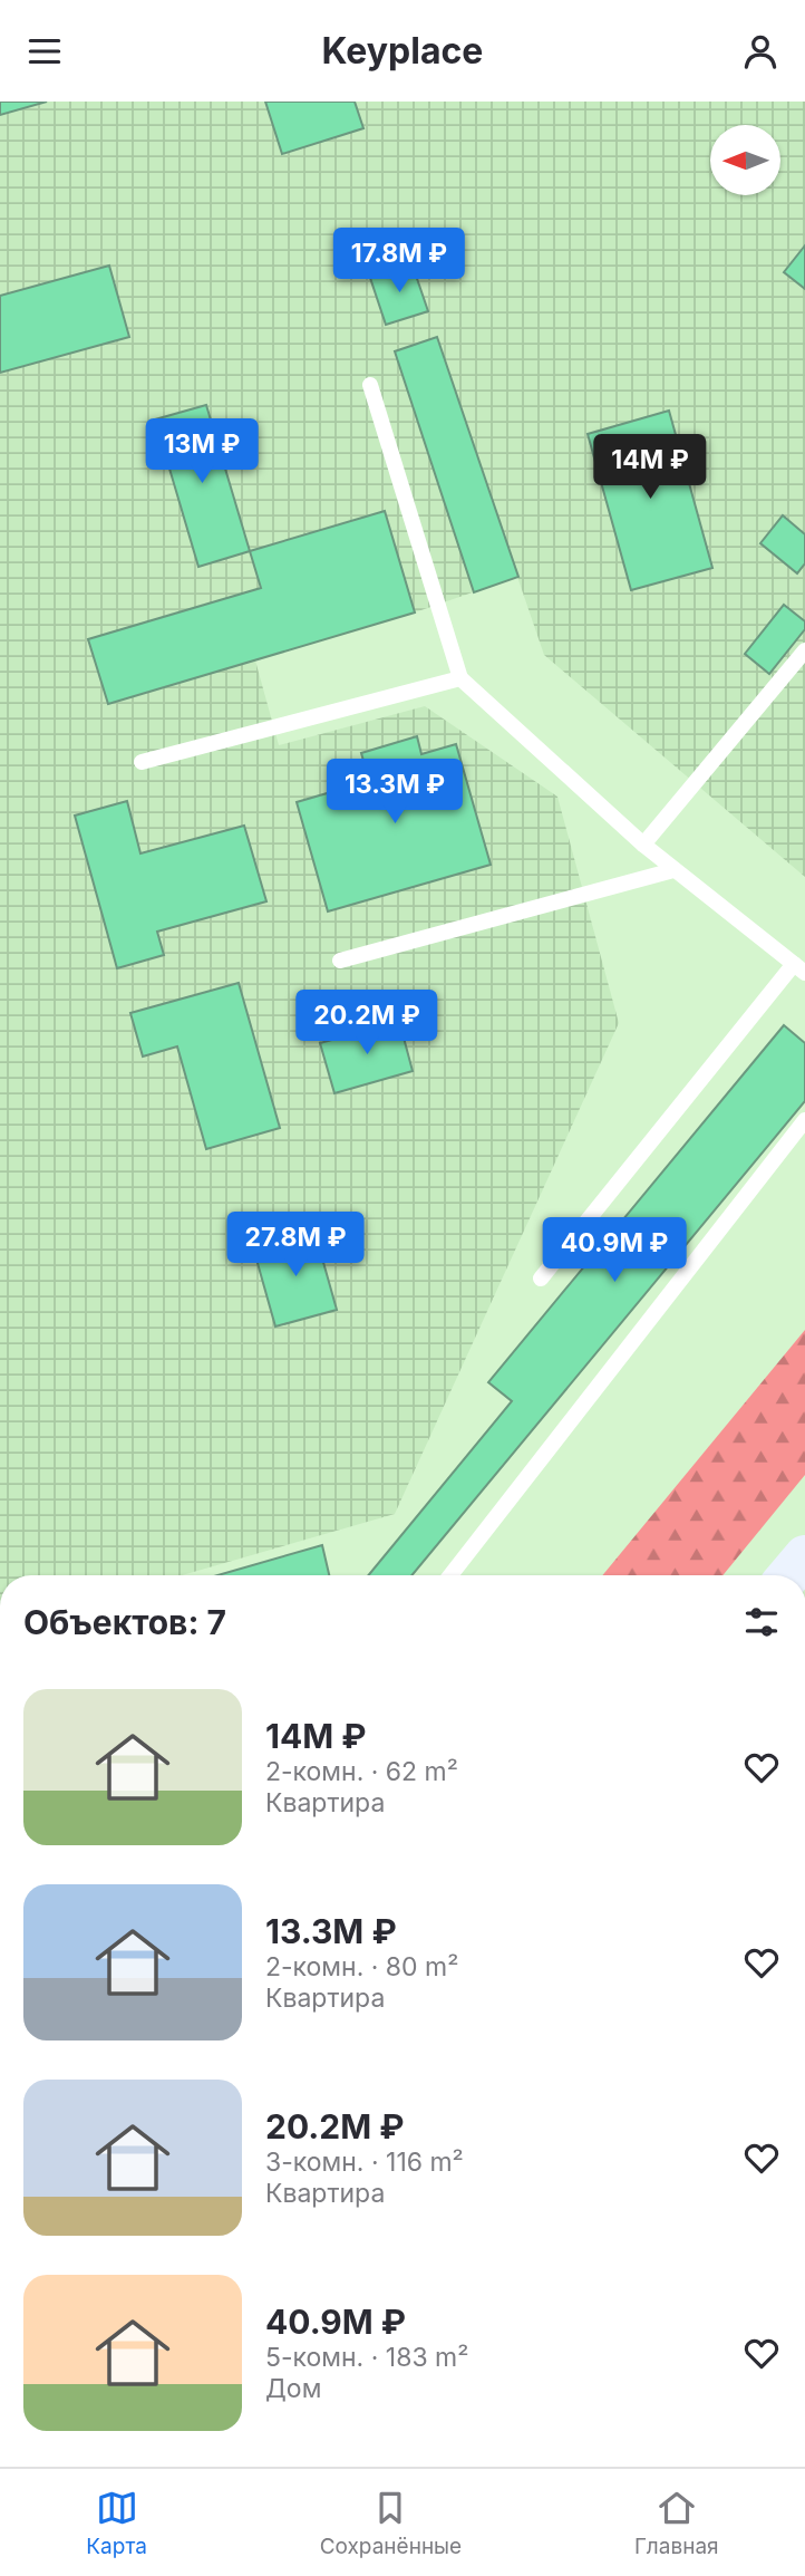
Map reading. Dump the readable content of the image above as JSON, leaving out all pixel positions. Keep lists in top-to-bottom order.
{
  "north": "left",
  "page": {
    "header": "Keyplace",
    "price": [
      "17.8M ₽",
      "13M ₽",
      "14M ₽",
      "13.3M ₽",
      "20.2M ₽",
      "27.8M ₽",
      "40.9M ₽"
    ],
    "heading": "Объектов: 7",
    "list": [
      {
        "name": "14M ₽",
        "note": "2-комн. · 62 m² · Квартира"
      },
      {
        "name": "13.3M ₽",
        "note": "2-комн. · 80 m² · Квартира"
      },
      {
        "name": "20.2M ₽",
        "note": "3-комн. · 116 m² · Квартира"
      },
      {
        "name": "40.9M ₽",
        "note": "5-комн. · 183 m² · Дом"
      }
    ],
    "tabs": ["Карта", "Сохранённые", "Главная"]
  }
}
